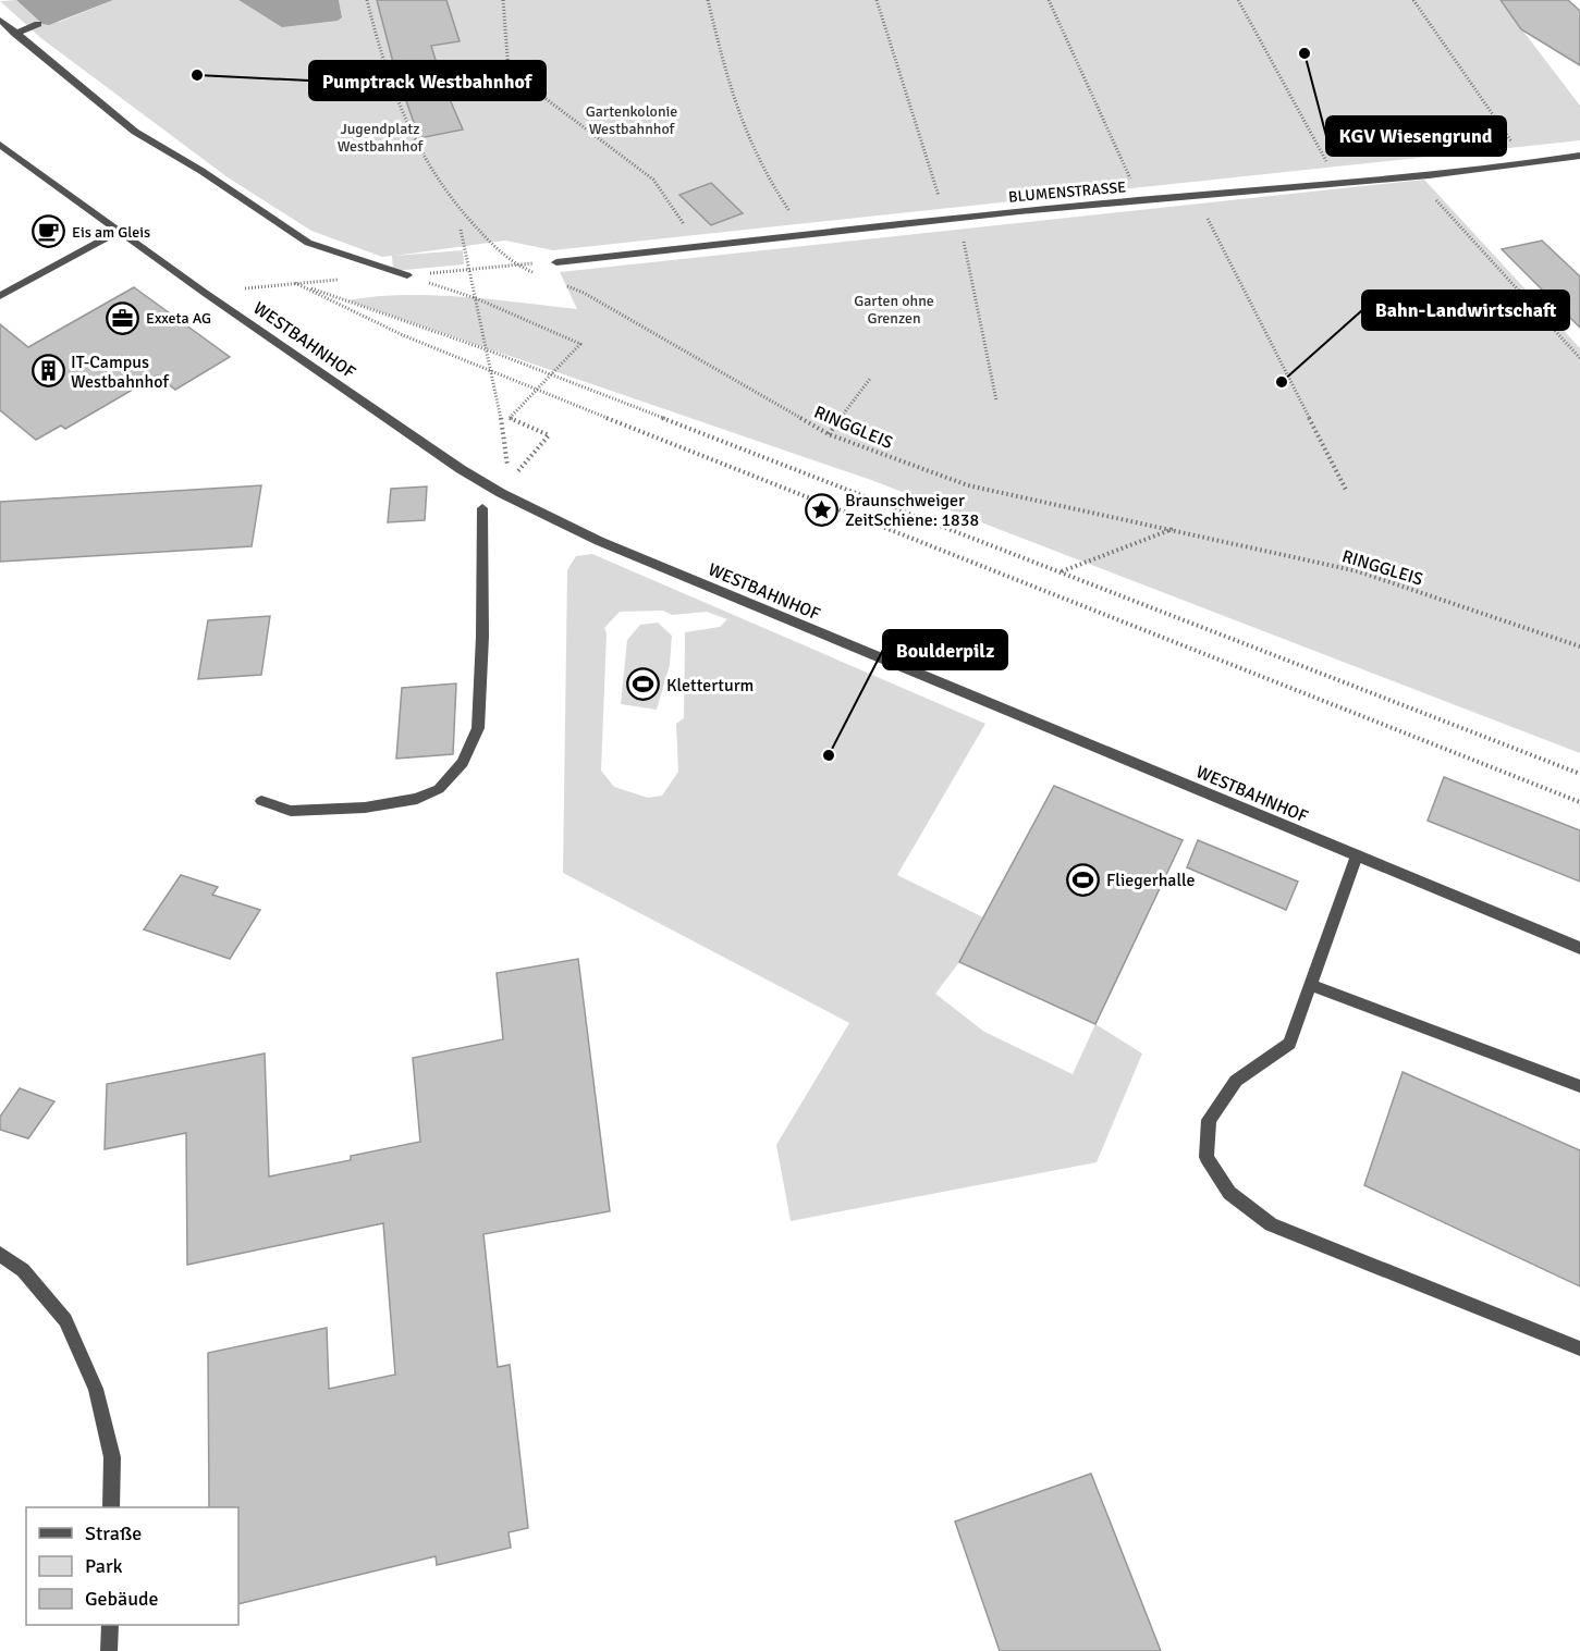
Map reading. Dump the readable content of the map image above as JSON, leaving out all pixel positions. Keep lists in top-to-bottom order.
{
  "streets": {
    "street": ["BLUMENSTRASSE", "WESTBAHNHOF"],
    "path": ["RINGGLEIS"]
  },
  "parks": ["Gartenkolonie Westbahnhof", "Jugendplatz Westbahnhof", "Garten ohne Grenzen"],
  "places": {
    "other": [
      "KGV Wiesengrund",
      "Pumptrack Westbahnhof",
      "Bahn-Landwirtschaft",
      "Boulderpilz"
    ],
    "cafe": ["Eis am Gleis"],
    "office": ["Exxeta AG"],
    "building": ["IT-Campus Westbahnhof"],
    "place": ["Braunschweiger ZeitSchiene: 1838"],
    "sports": ["Kletterturm", "Fliegerhalle"]
  },
  "legend": ["Straße", "Park", "Gebäude"]
}
